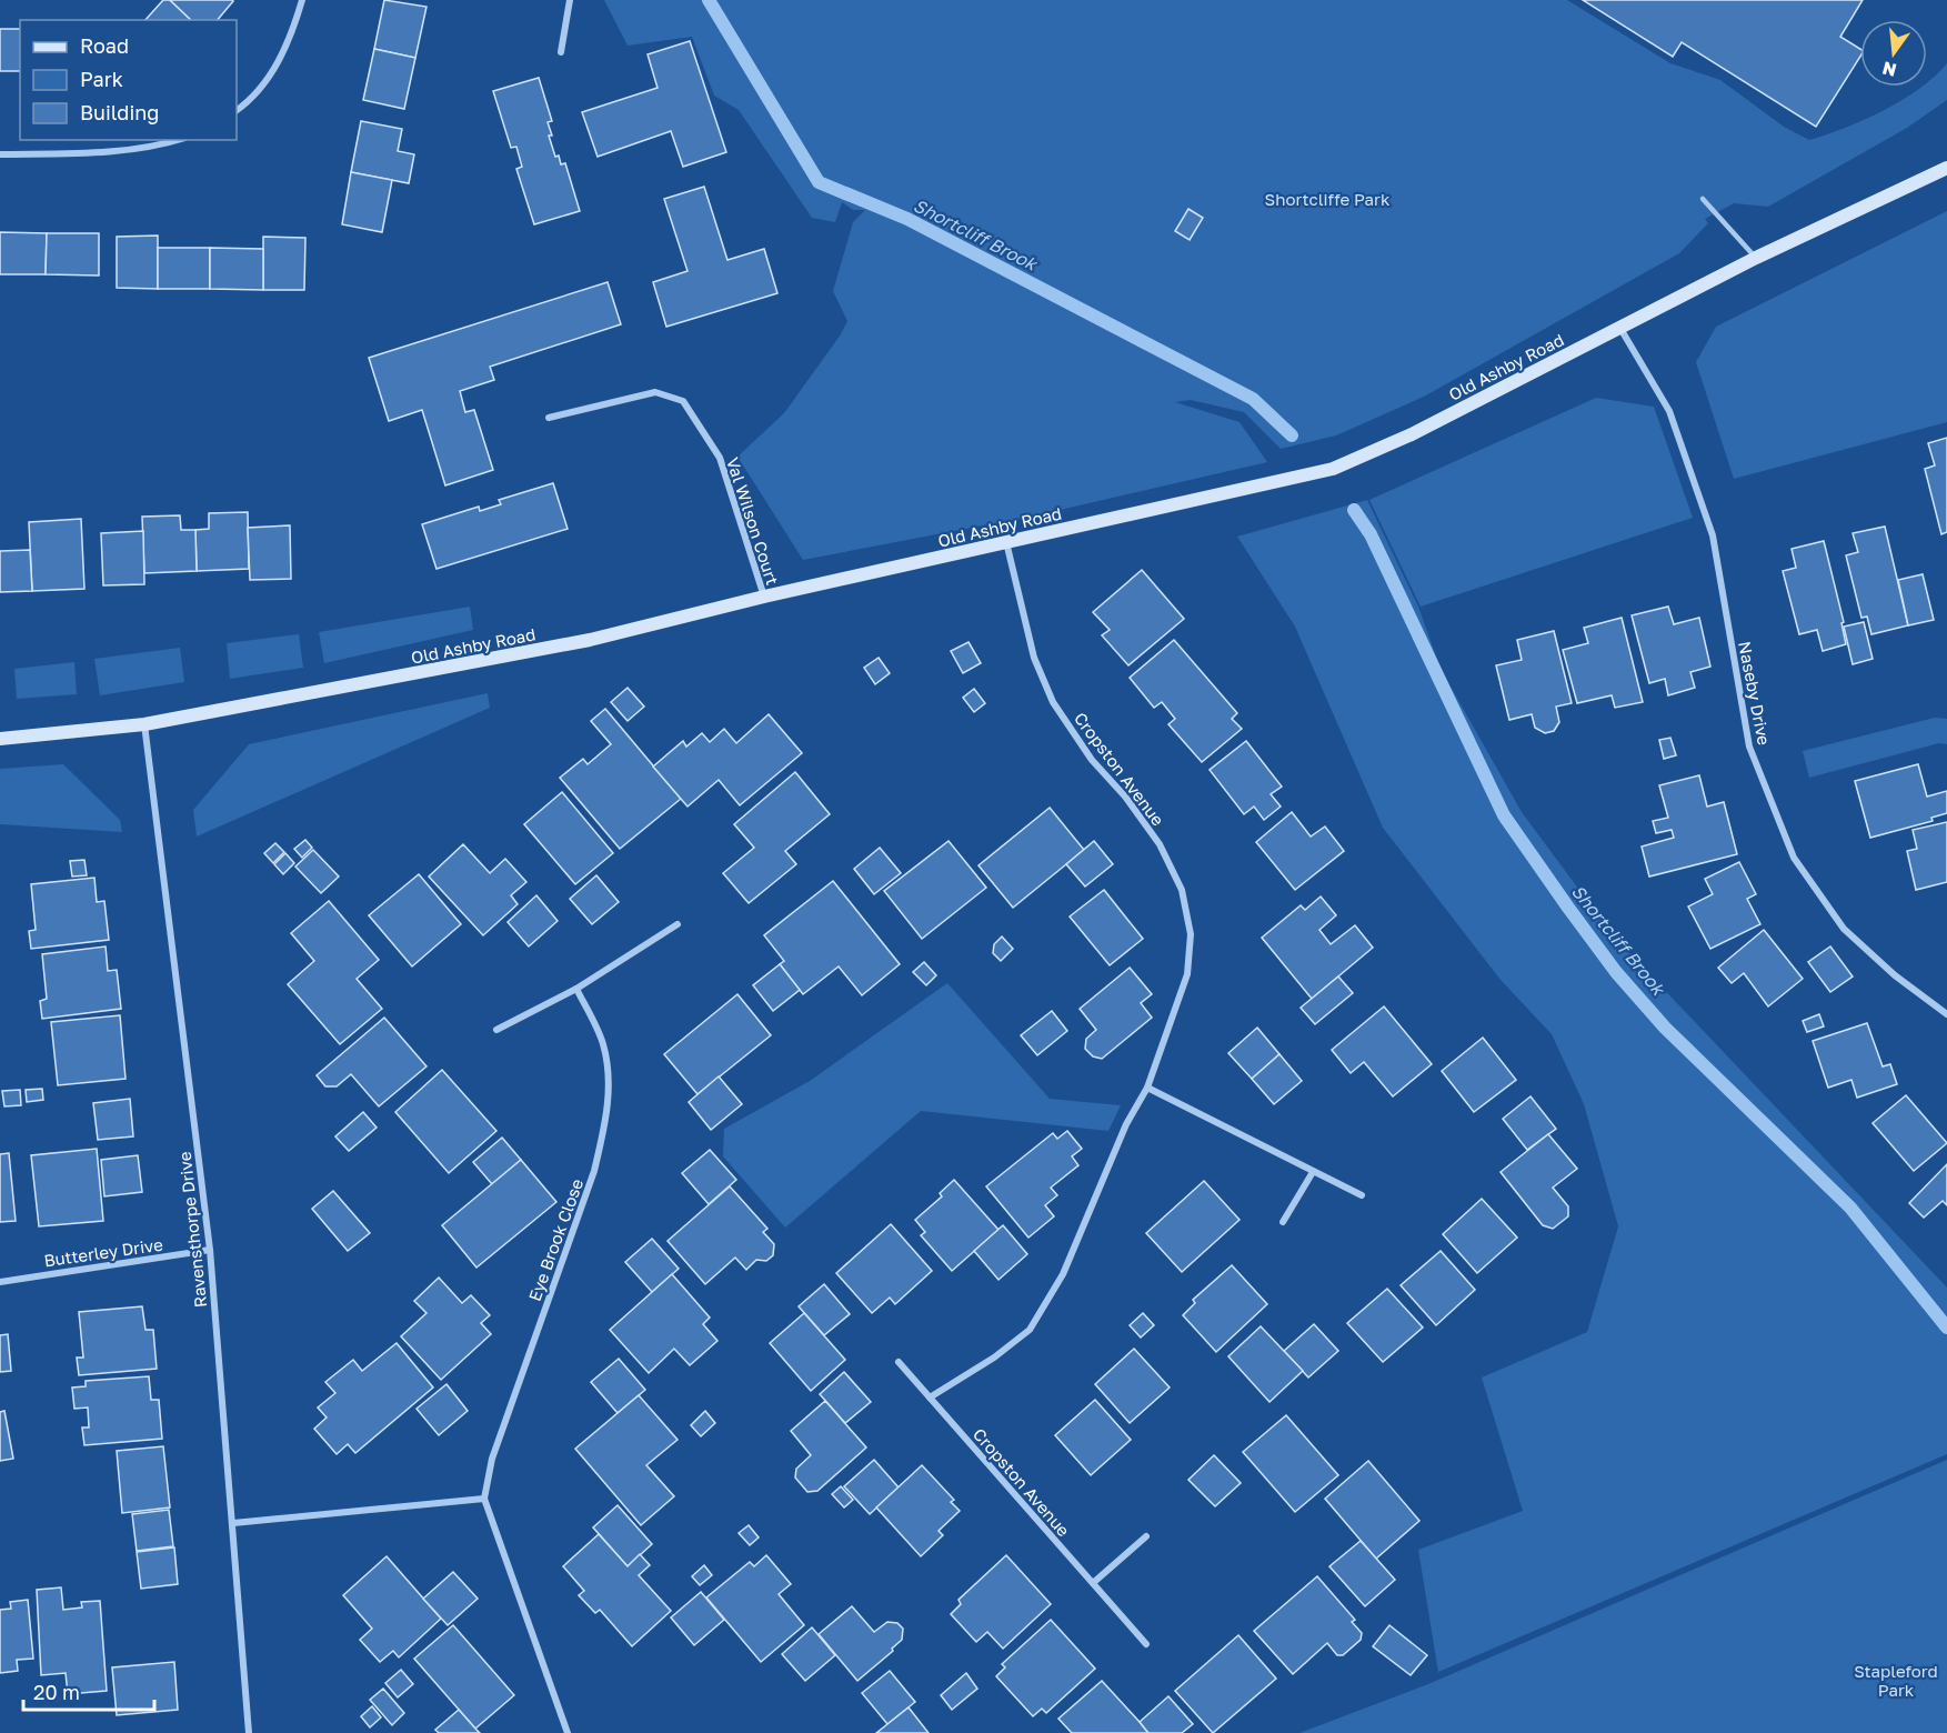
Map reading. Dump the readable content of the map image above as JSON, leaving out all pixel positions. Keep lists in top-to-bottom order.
{
  "streets": {
    "street": [
      "Old Ashby Road",
      "Val Wilson Court",
      "Naseby Drive",
      "Cropston Avenue",
      "Ravensthorpe Drive",
      "Eye Brook Close",
      "Butterley Drive"
    ]
  },
  "crossings": [
    ["Old Ashby Road", "Val Wilson Court"],
    ["Old Ashby Road", "Naseby Drive"],
    ["Old Ashby Road", "Cropston Avenue"],
    ["Old Ashby Road", "Ravensthorpe Drive"],
    ["Ravensthorpe Drive", "Butterley Drive"]
  ],
  "water": ["Shortcliff Brook"],
  "parks": ["Shortcliffe Park", "Stapleford Park"],
  "legend": ["Road", "Park", "Building"],
  "scale_bar": "20 m",
  "north": "bottom"
}
